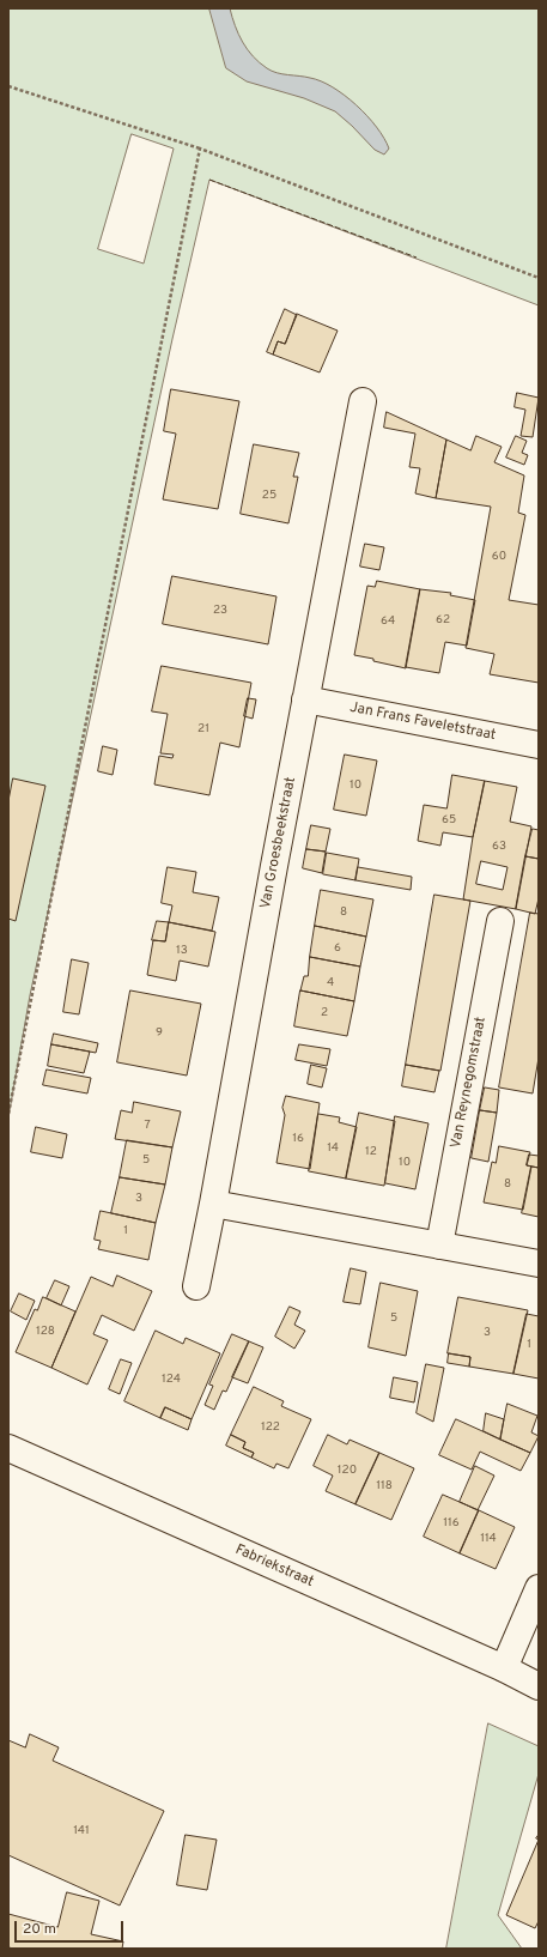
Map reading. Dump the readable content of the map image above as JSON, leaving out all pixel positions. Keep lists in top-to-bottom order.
{
  "streets": {
    "street": [
      "Jan Frans Faveletstraat",
      "Van Groesbeekstraat",
      "Van Reynegomstraat",
      "Fabriekstraat"
    ]
  },
  "crossings": [
    ["Jan Frans Faveletstraat", "Van Groesbeekstraat"]
  ],
  "house_numbers": [
    "25",
    "60",
    "23",
    "62",
    "64",
    "21",
    "10",
    "65",
    "63",
    "8",
    "6",
    "13",
    "4",
    "2",
    "9",
    "7",
    "16",
    "14",
    "12",
    "5",
    "10",
    "8",
    "3",
    "1",
    "5",
    "128",
    "3",
    "1",
    "124",
    "122",
    "120",
    "118",
    "116",
    "114",
    "141"
  ],
  "scale_bar": "20 m"
}
